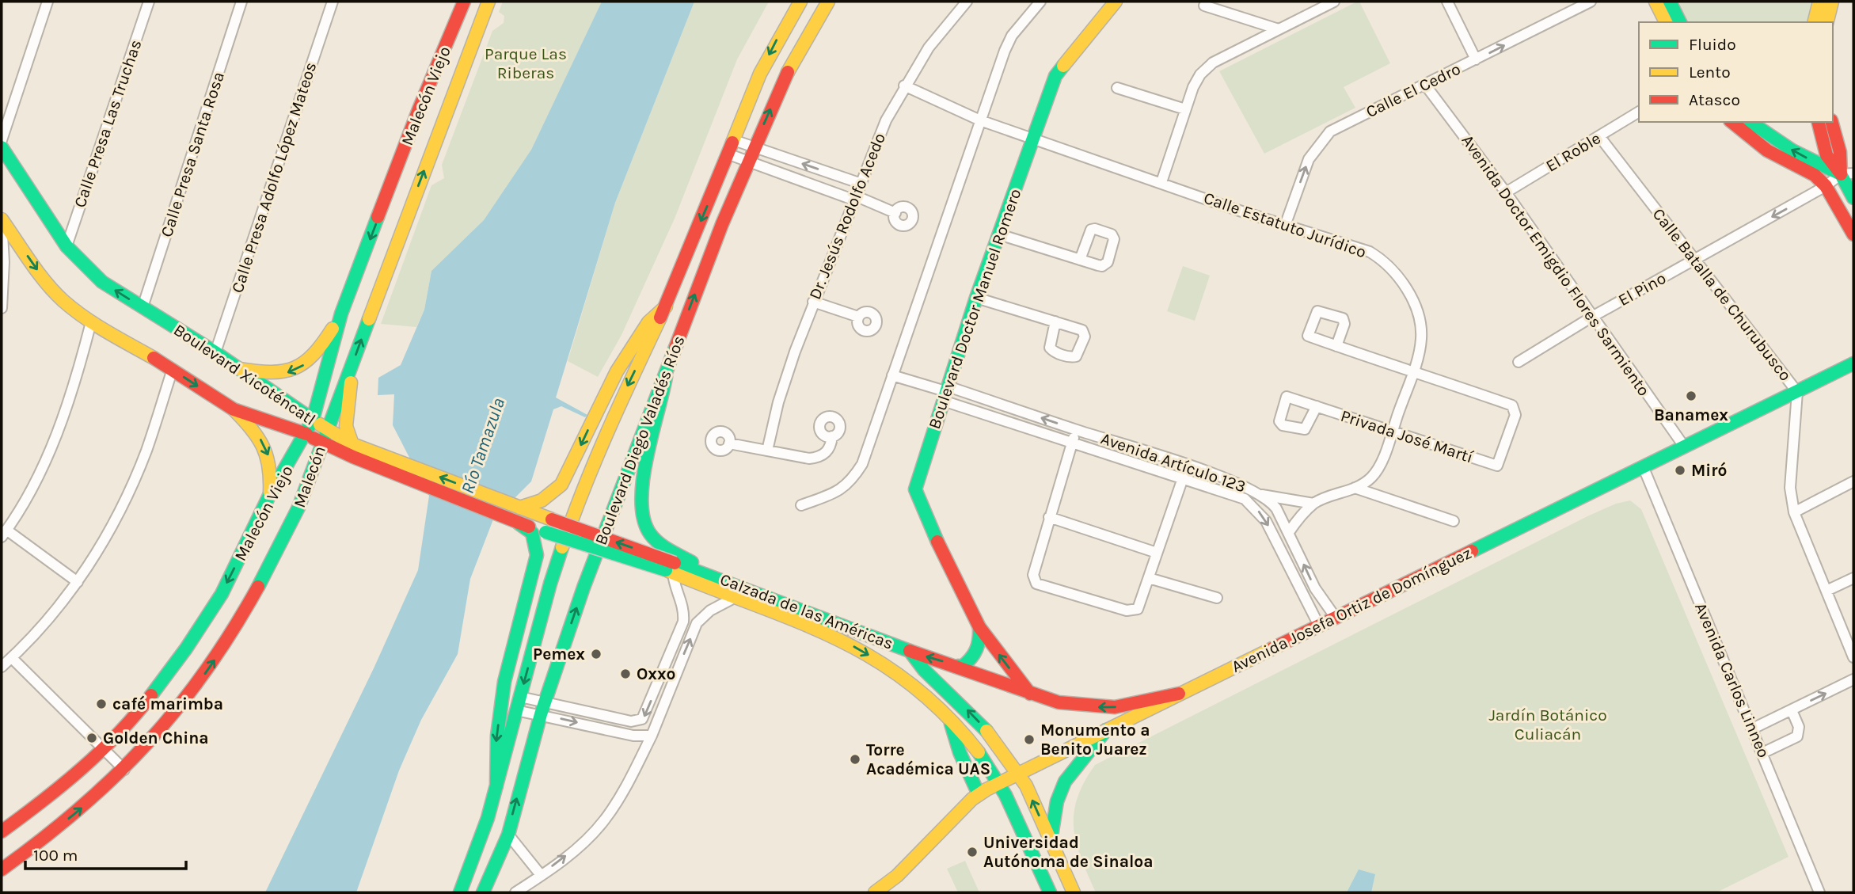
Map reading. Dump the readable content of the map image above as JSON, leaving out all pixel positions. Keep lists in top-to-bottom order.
{
  "streets": {
    "main road": [
      "Malecón Viejo",
      "Boulevard Doctor Manuel Romero",
      "Boulevard Xicoténcatl",
      "Boulevard Diego Valadés Ríos",
      "Malecón",
      "Avenida Josefa Ortiz de Domínguez",
      "Calzada de las Américas"
    ],
    "street": [
      "Calle El Cedro",
      "Calle Presa Las Truchas",
      "El Roble",
      "Calle Presa Santa Rosa",
      "Calle Presa Adolfo López Mateos",
      "Dr. Jesús Rodolfo Acedo",
      "Calle Estatuto Jurídico",
      "Avenida Doctor Emigdio Flores Sarmiento",
      "El Pino",
      "Calle Batalla de Churubusco",
      "Privada José Martí",
      "Avenida Artículo 123",
      "Avenida Carlos Linneo"
    ]
  },
  "crossings": [
    ["Calle El Cedro", "Calle Estatuto Jurídico"],
    ["Calle El Cedro", "Avenida Doctor Emigdio Flores Sarmiento"],
    ["Malecón Viejo", "Boulevard Xicoténcatl"],
    ["Calle Presa Las Truchas", "Boulevard Xicoténcatl"],
    ["El Roble", "Avenida Doctor Emigdio Flores Sarmiento"],
    ["El Roble", "Calle Batalla de Churubusco"],
    ["Calle Presa Santa Rosa", "Boulevard Xicoténcatl"],
    ["Calle Presa Adolfo López Mateos", "Boulevard Xicoténcatl"],
    ["Dr. Jesús Rodolfo Acedo", "Calle Estatuto Jurídico"],
    ["Calle Estatuto Jurídico", "Boulevard Doctor Manuel Romero"],
    ["Calle Estatuto Jurídico", "Privada José Martí"],
    ["Avenida Doctor Emigdio Flores Sarmiento", "El Pino"],
    ["Avenida Doctor Emigdio Flores Sarmiento", "Avenida Josefa Ortiz de Domínguez"],
    ["El Pino", "Calle Batalla de Churubusco"],
    ["Calle Batalla de Churubusco", "Avenida Josefa Ortiz de Domínguez"],
    ["Boulevard Doctor Manuel Romero", "Avenida Artículo 123"],
    ["Boulevard Xicoténcatl", "Malecón"],
    ["Boulevard Xicoténcatl", "Calzada de las Américas"],
    ["Avenida Artículo 123", "Avenida Josefa Ortiz de Domínguez"],
    ["Avenida Josefa Ortiz de Domínguez", "Calzada de las Américas"],
    ["Avenida Josefa Ortiz de Domínguez", "Avenida Carlos Linneo"]
  ],
  "one_way": [
    "Calle El Cedro",
    "Malecón Viejo",
    "El Pino",
    "Malecón"
  ],
  "water": ["Río Tamazula"],
  "parks": ["Parque Las Riberas", "Jardín Botánico Culiacán"],
  "places": [
    "Banamex",
    "Miró",
    "Pemex",
    "Oxxo",
    "café marimba",
    "Golden China",
    "Monumento a Benito Juarez",
    "Torre Académica UAS",
    "Universidad Autónoma de Sinaloa"
  ],
  "legend": ["Fluido", "Lento", "Atasco"],
  "scale_bar": "100 m"
}
